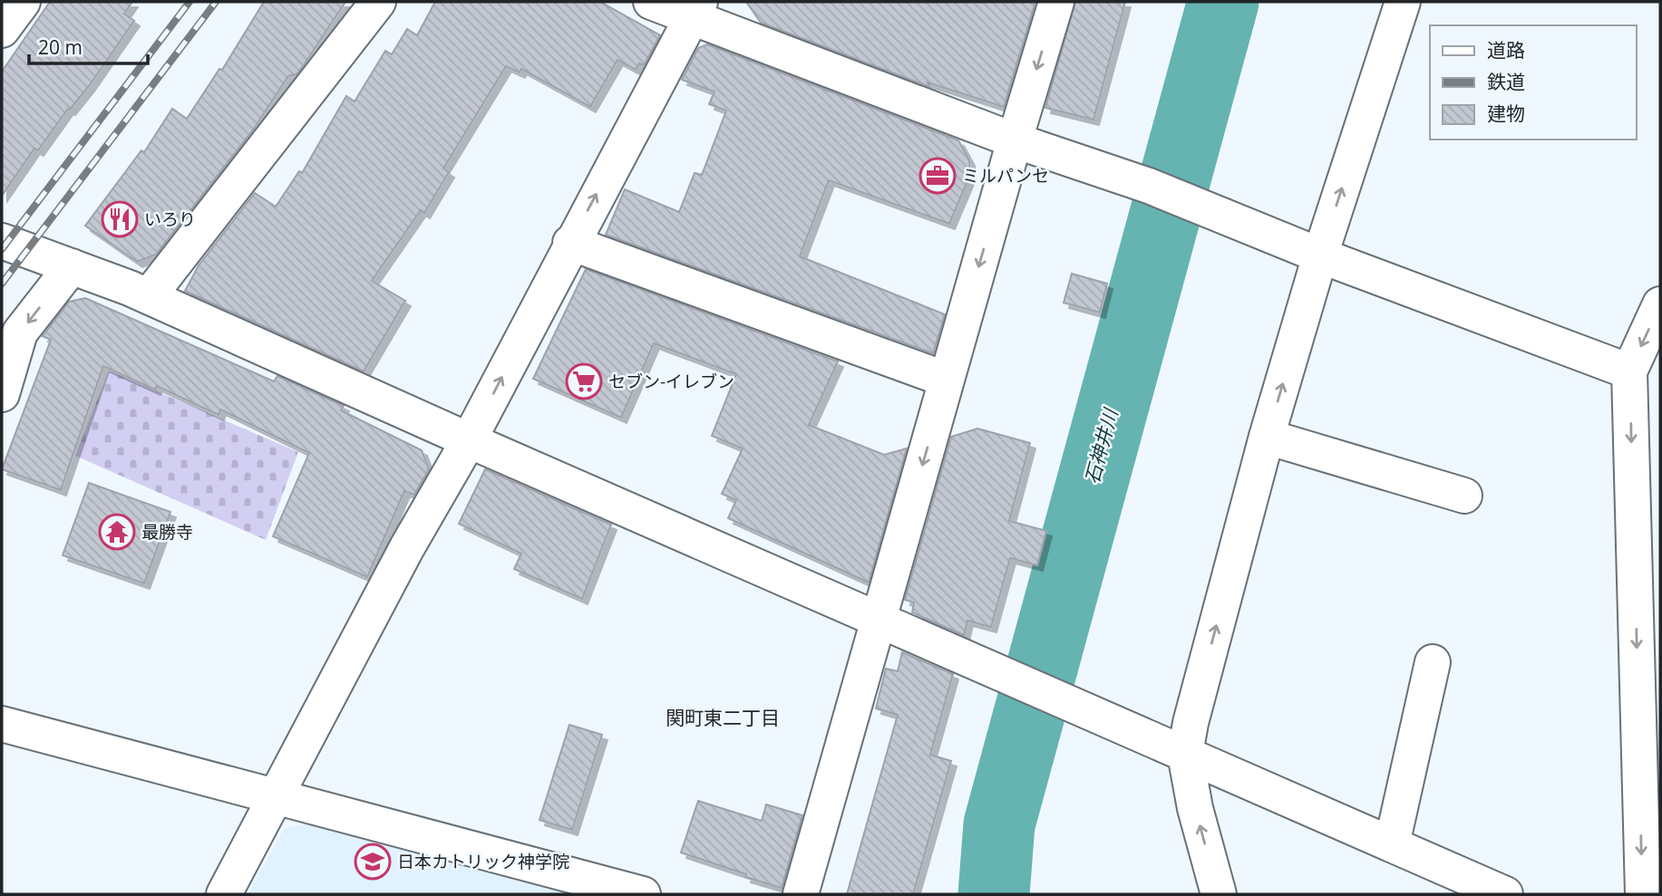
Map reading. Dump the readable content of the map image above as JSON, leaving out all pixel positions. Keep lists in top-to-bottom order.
{
  "districts": ["関町東二丁目"],
  "water": ["石神井川"],
  "places": {
    "office": ["ミルパンセ"],
    "restaurant": ["いろり"],
    "supermarket": ["セブン-イレブン"],
    "temple": ["最勝寺"],
    "school or university": ["日本カトリック神学院"]
  },
  "legend": ["道路", "鉄道", "建物"],
  "scale_bar": "20 m"
}
